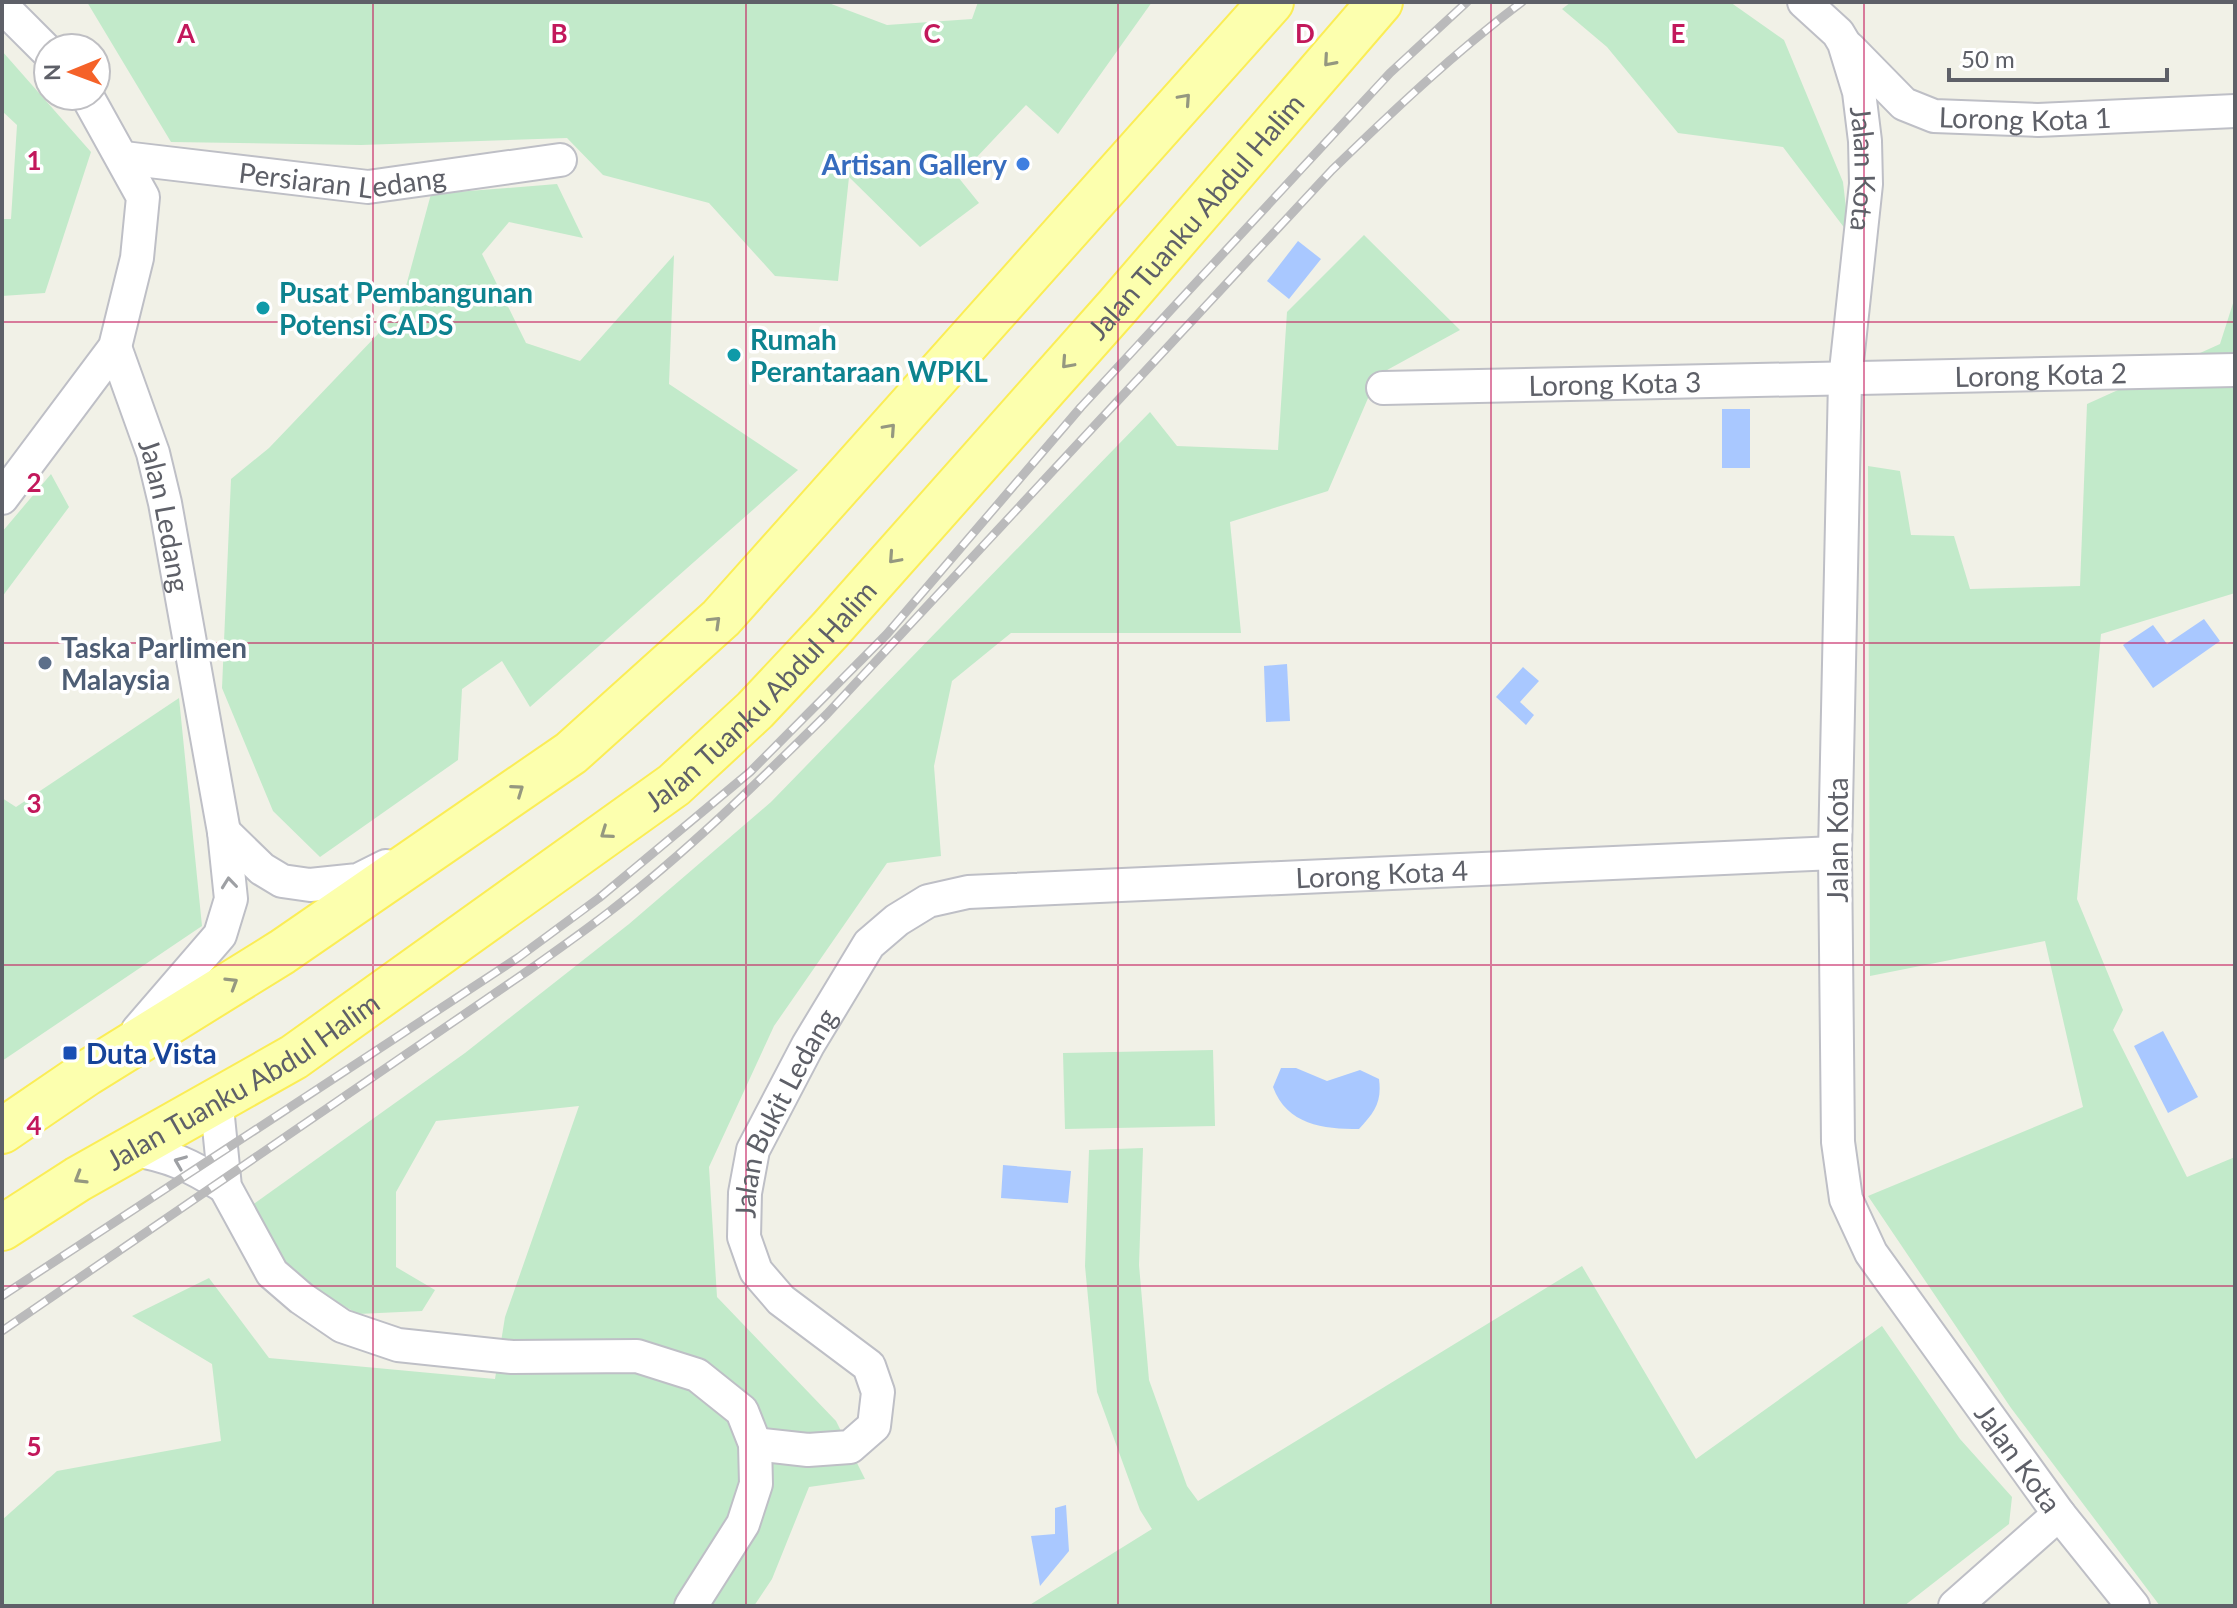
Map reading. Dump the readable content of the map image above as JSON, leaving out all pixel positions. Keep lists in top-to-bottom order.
{
  "streets": {
    "main road": ["Jalan Tuanku Abdul Halim"],
    "street": [
      "Lorong Kota 1",
      "Jalan Kota",
      "Persiaran Ledang",
      "Lorong Kota 2",
      "Lorong Kota 3",
      "Jalan Ledang",
      "Lorong Kota 4",
      "Jalan Bukit Ledang"
    ]
  },
  "crossings": [
    ["Lorong Kota 1", "Jalan Kota"],
    ["Jalan Kota", "Lorong Kota 2"],
    ["Jalan Kota", "Lorong Kota 3"],
    ["Jalan Kota", "Lorong Kota 4"],
    ["Lorong Kota 2", "Lorong Kota 3"],
    ["Lorong Kota 4", "Jalan Bukit Ledang"]
  ],
  "places": {
    "other": [
      "Artisan Gallery",
      "Pusat Pembangunan Potensi CADS",
      "Rumah Perantaraan WPKL",
      "Taska Parlimen Malaysia"
    ],
    "transit": ["Duta Vista"]
  },
  "scale_bar": "50 m",
  "north": "left",
  "grid": {
    "columns": [
      "A",
      "B",
      "C",
      "D",
      "E"
    ],
    "rows": [
      "1",
      "2",
      "3",
      "4",
      "5"
    ]
  }
}
